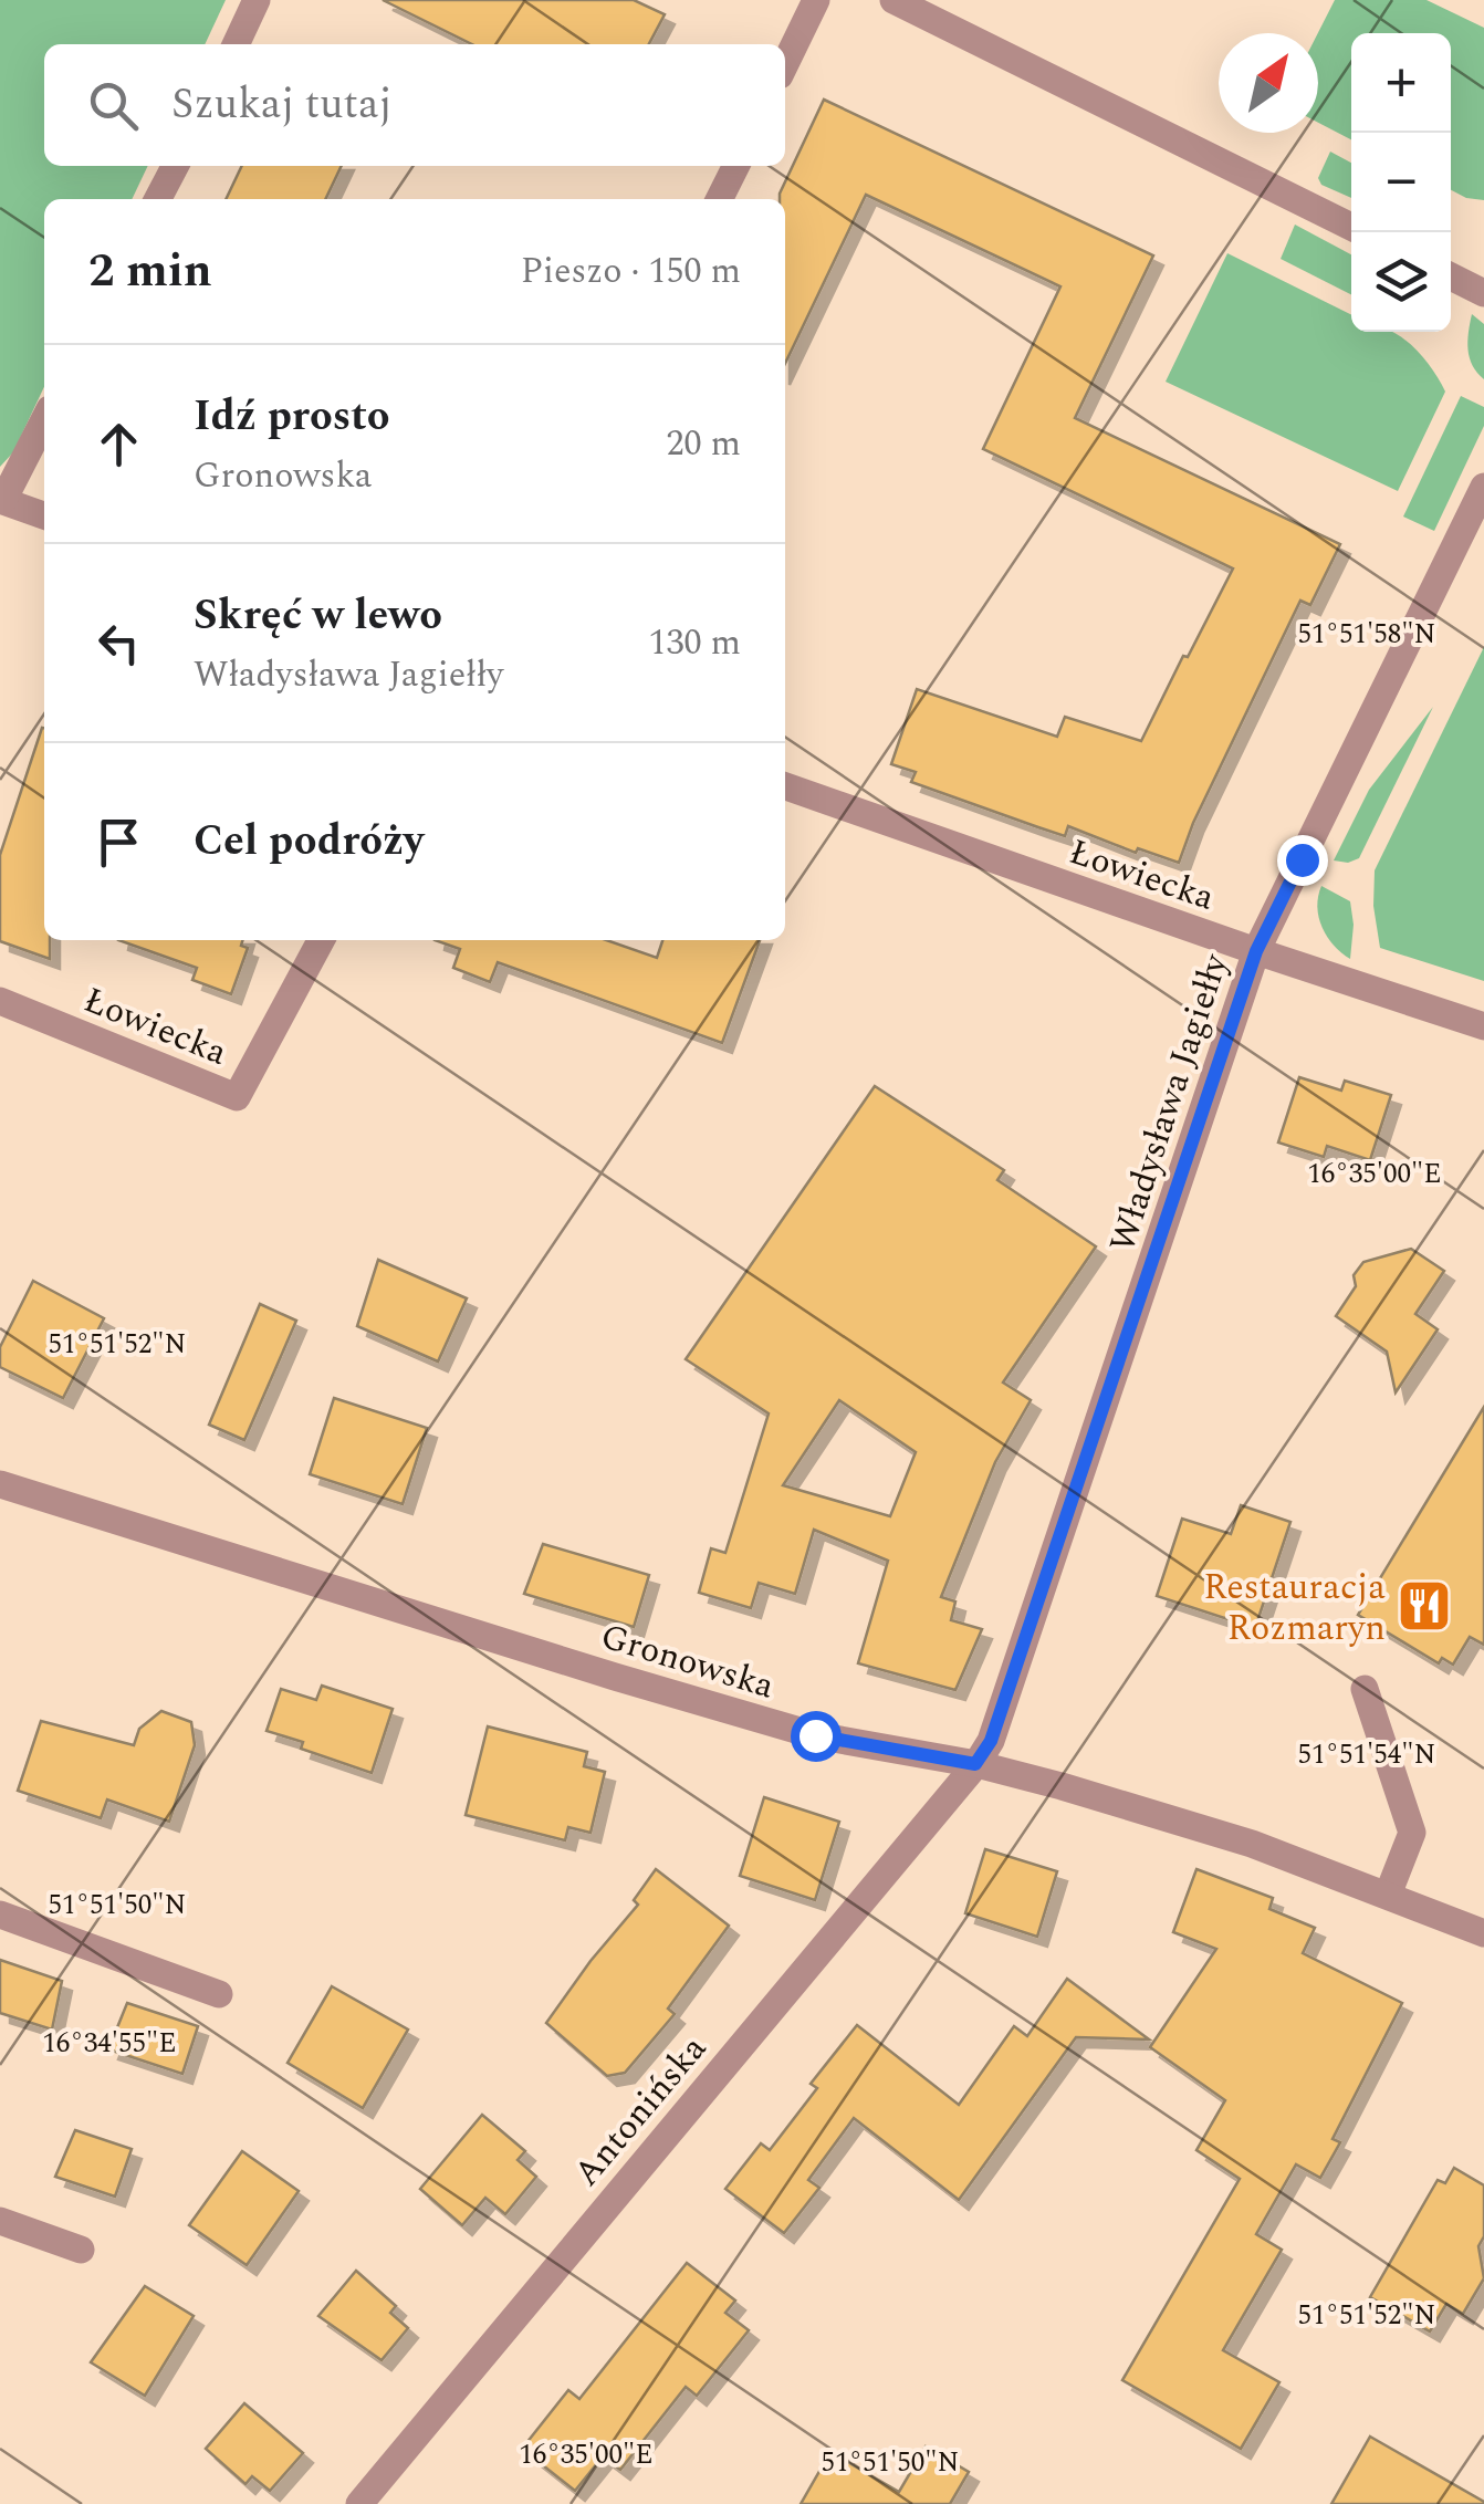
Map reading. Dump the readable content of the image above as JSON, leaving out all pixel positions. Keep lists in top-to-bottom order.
{
  "streets": {
    "street": [
      "Łowiecka",
      "Władysława Jagiełły",
      "Gronowska",
      "Antonińska"
    ]
  },
  "crossings": [
    ["Łowiecka", "Władysława Jagiełły"],
    ["Władysława Jagiełły", "Gronowska"],
    ["Władysława Jagiełły", "Antonińska"],
    ["Gronowska", "Antonińska"]
  ],
  "places": {
    "restaurant": ["Restauracja Rozmaryn"]
  },
  "north": "top right",
  "page": {
    "map_buttons": ["+", "−"],
    "search": "Szukaj tutaj",
    "heading": ["2 min", "Pieszo · 150 m"],
    "list": [
      ["Idź prosto", "Gronowska", "20 m"],
      ["Skręć w lewo", "Władysława Jagiełły", "130 m"],
      "Cel podróży"
    ]
  },
  "coordinates": [
    "51°51'58\"N",
    "16°35'00\"E",
    "51°51'52\"N",
    "51°51'54\"N",
    "51°51'50\"N",
    "16°34'55\"E"
  ]
}
